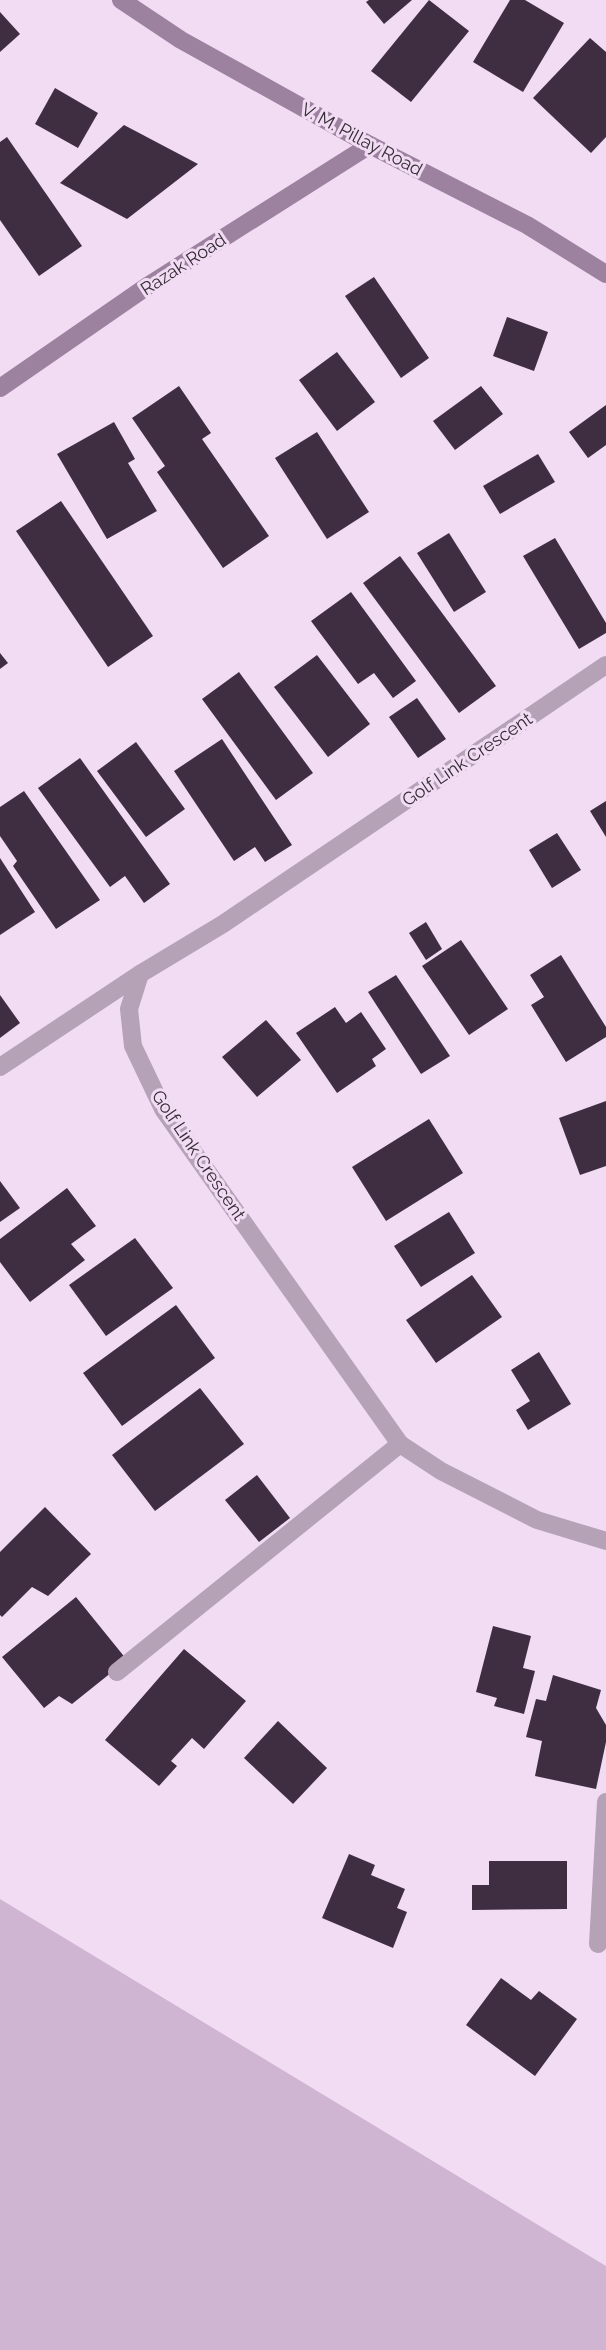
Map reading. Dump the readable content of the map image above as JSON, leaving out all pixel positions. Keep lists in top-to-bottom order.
{
  "streets": {
    "main road": ["V. M. Pillay Road", "Razak Road"],
    "street": ["Golf Link Crescent"]
  },
  "crossings": [
    ["V. M. Pillay Road", "Razak Road"]
  ]
}
